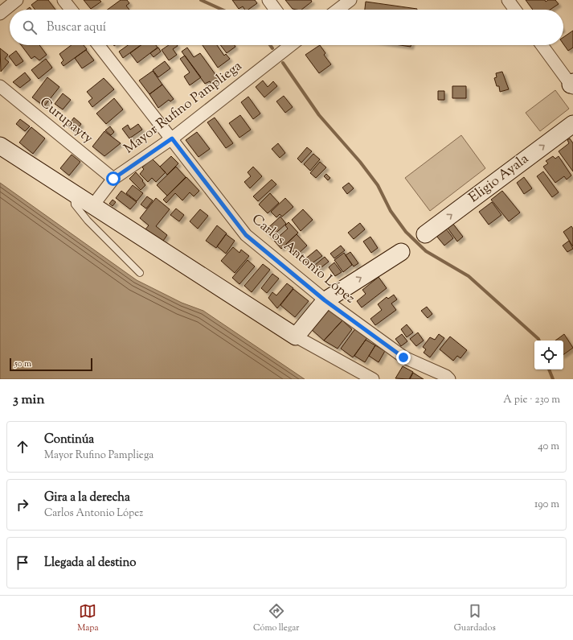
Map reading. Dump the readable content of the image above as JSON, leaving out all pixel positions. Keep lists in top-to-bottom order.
{
  "streets": {
    "street": [
      "Mayor Rufino Pampliega",
      "Curupayty",
      "Eligio Ayala",
      "Carlos Antonio López"
    ]
  },
  "crossings": [
    ["Mayor Rufino Pampliega", "Curupayty"],
    ["Mayor Rufino Pampliega", "Carlos Antonio López"]
  ],
  "one_way": ["Eligio Ayala"],
  "scale_bar": "50 m",
  "page": {
    "search": "Buscar aquí",
    "scale": "50 m",
    "heading": ["3 min", "A pie · 230 m"],
    "list": [
      ["Continúa", "Mayor Rufino Pampliega", "40 m"],
      ["Gira a la derecha", "Carlos Antonio López", "190 m"],
      "Llegada al destino"
    ],
    "nav": ["Mapa", "Cómo llegar", "Guardados"]
  }
}
